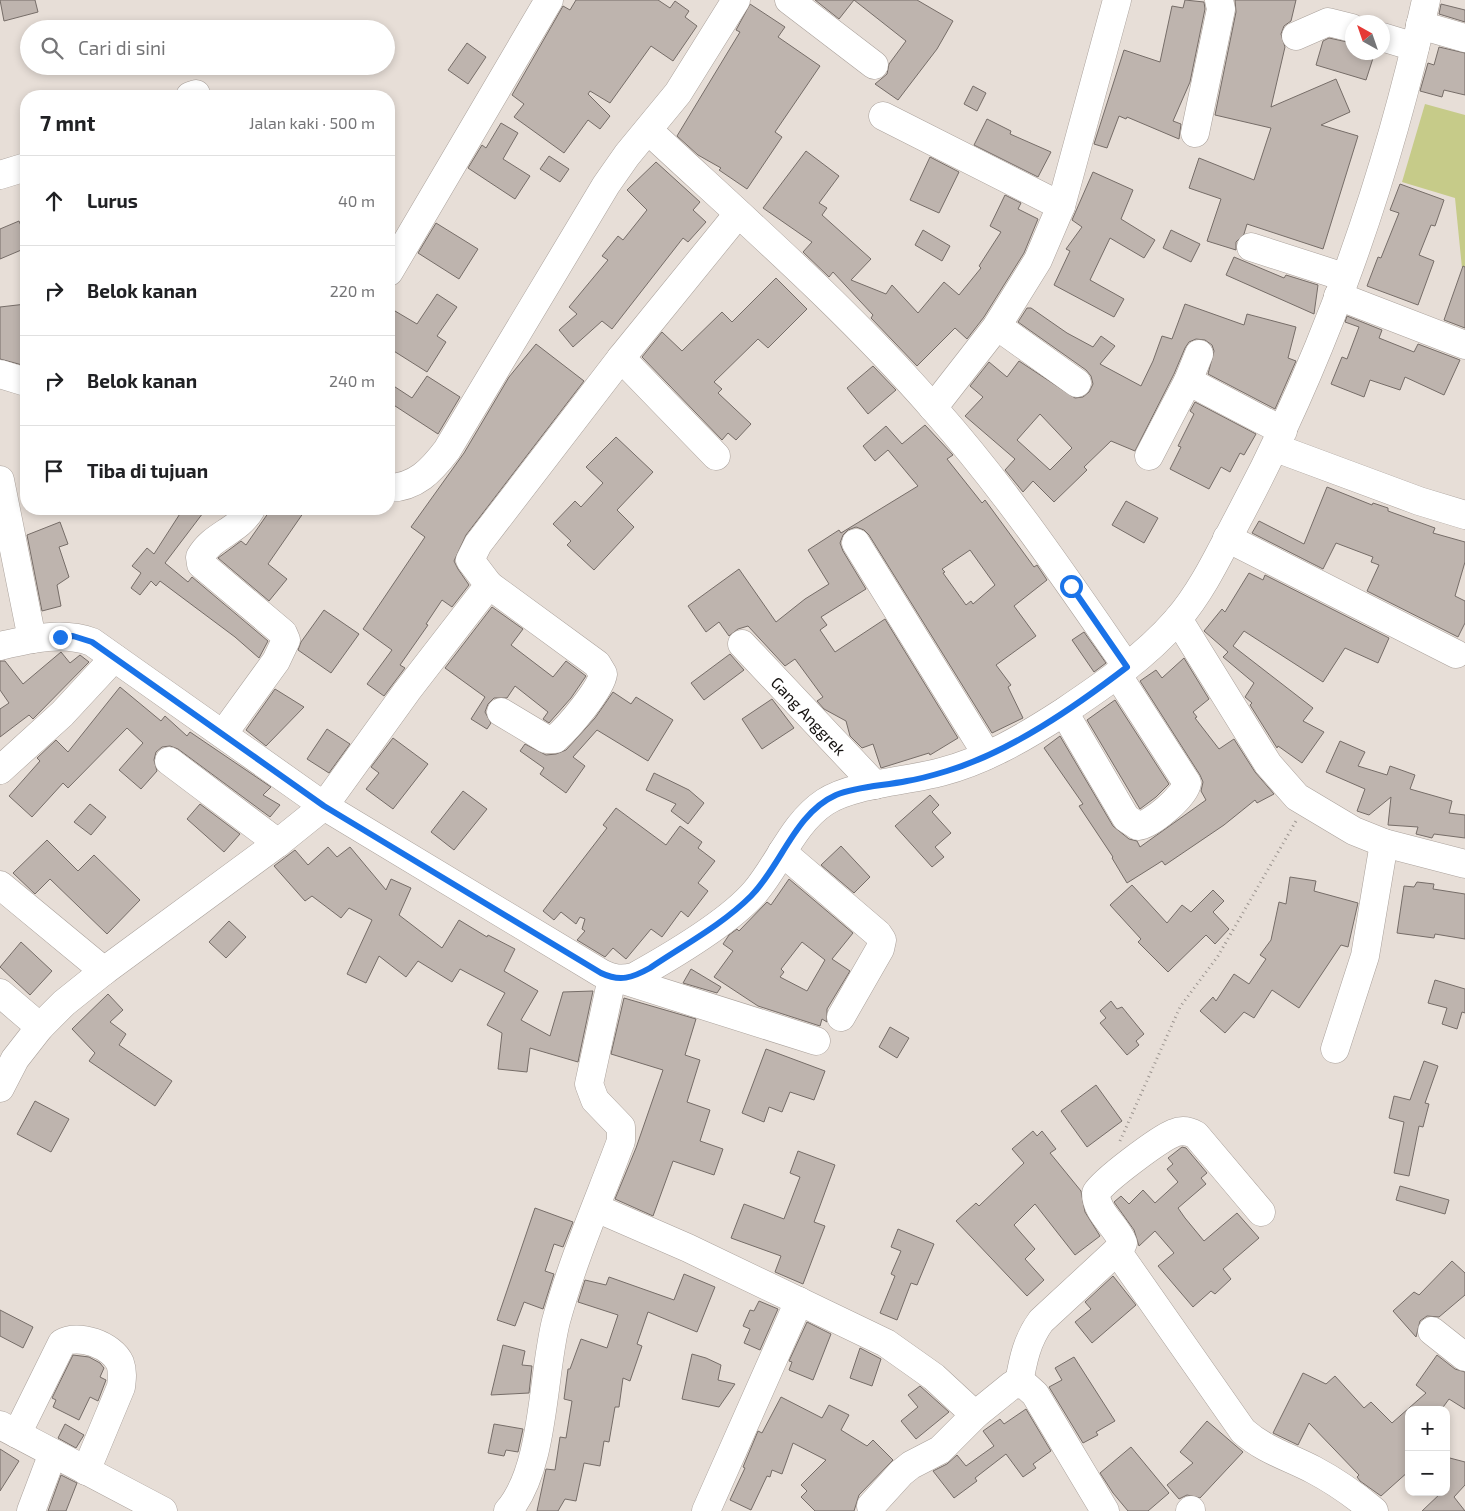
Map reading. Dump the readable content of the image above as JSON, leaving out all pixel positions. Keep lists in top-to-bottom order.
{
  "streets": {
    "street": ["Gang Anggrek"]
  },
  "north": "top left",
  "page": {
    "search": "Cari di sini",
    "heading": ["7 mnt", "Jalan kaki · 500 m"],
    "list": [
      ["Lurus", "40 m"],
      ["Belok kanan", "220 m"],
      ["Belok kanan", "240 m"],
      "Tiba di tujuan"
    ],
    "map_buttons": ["+", "−"]
  }
}
